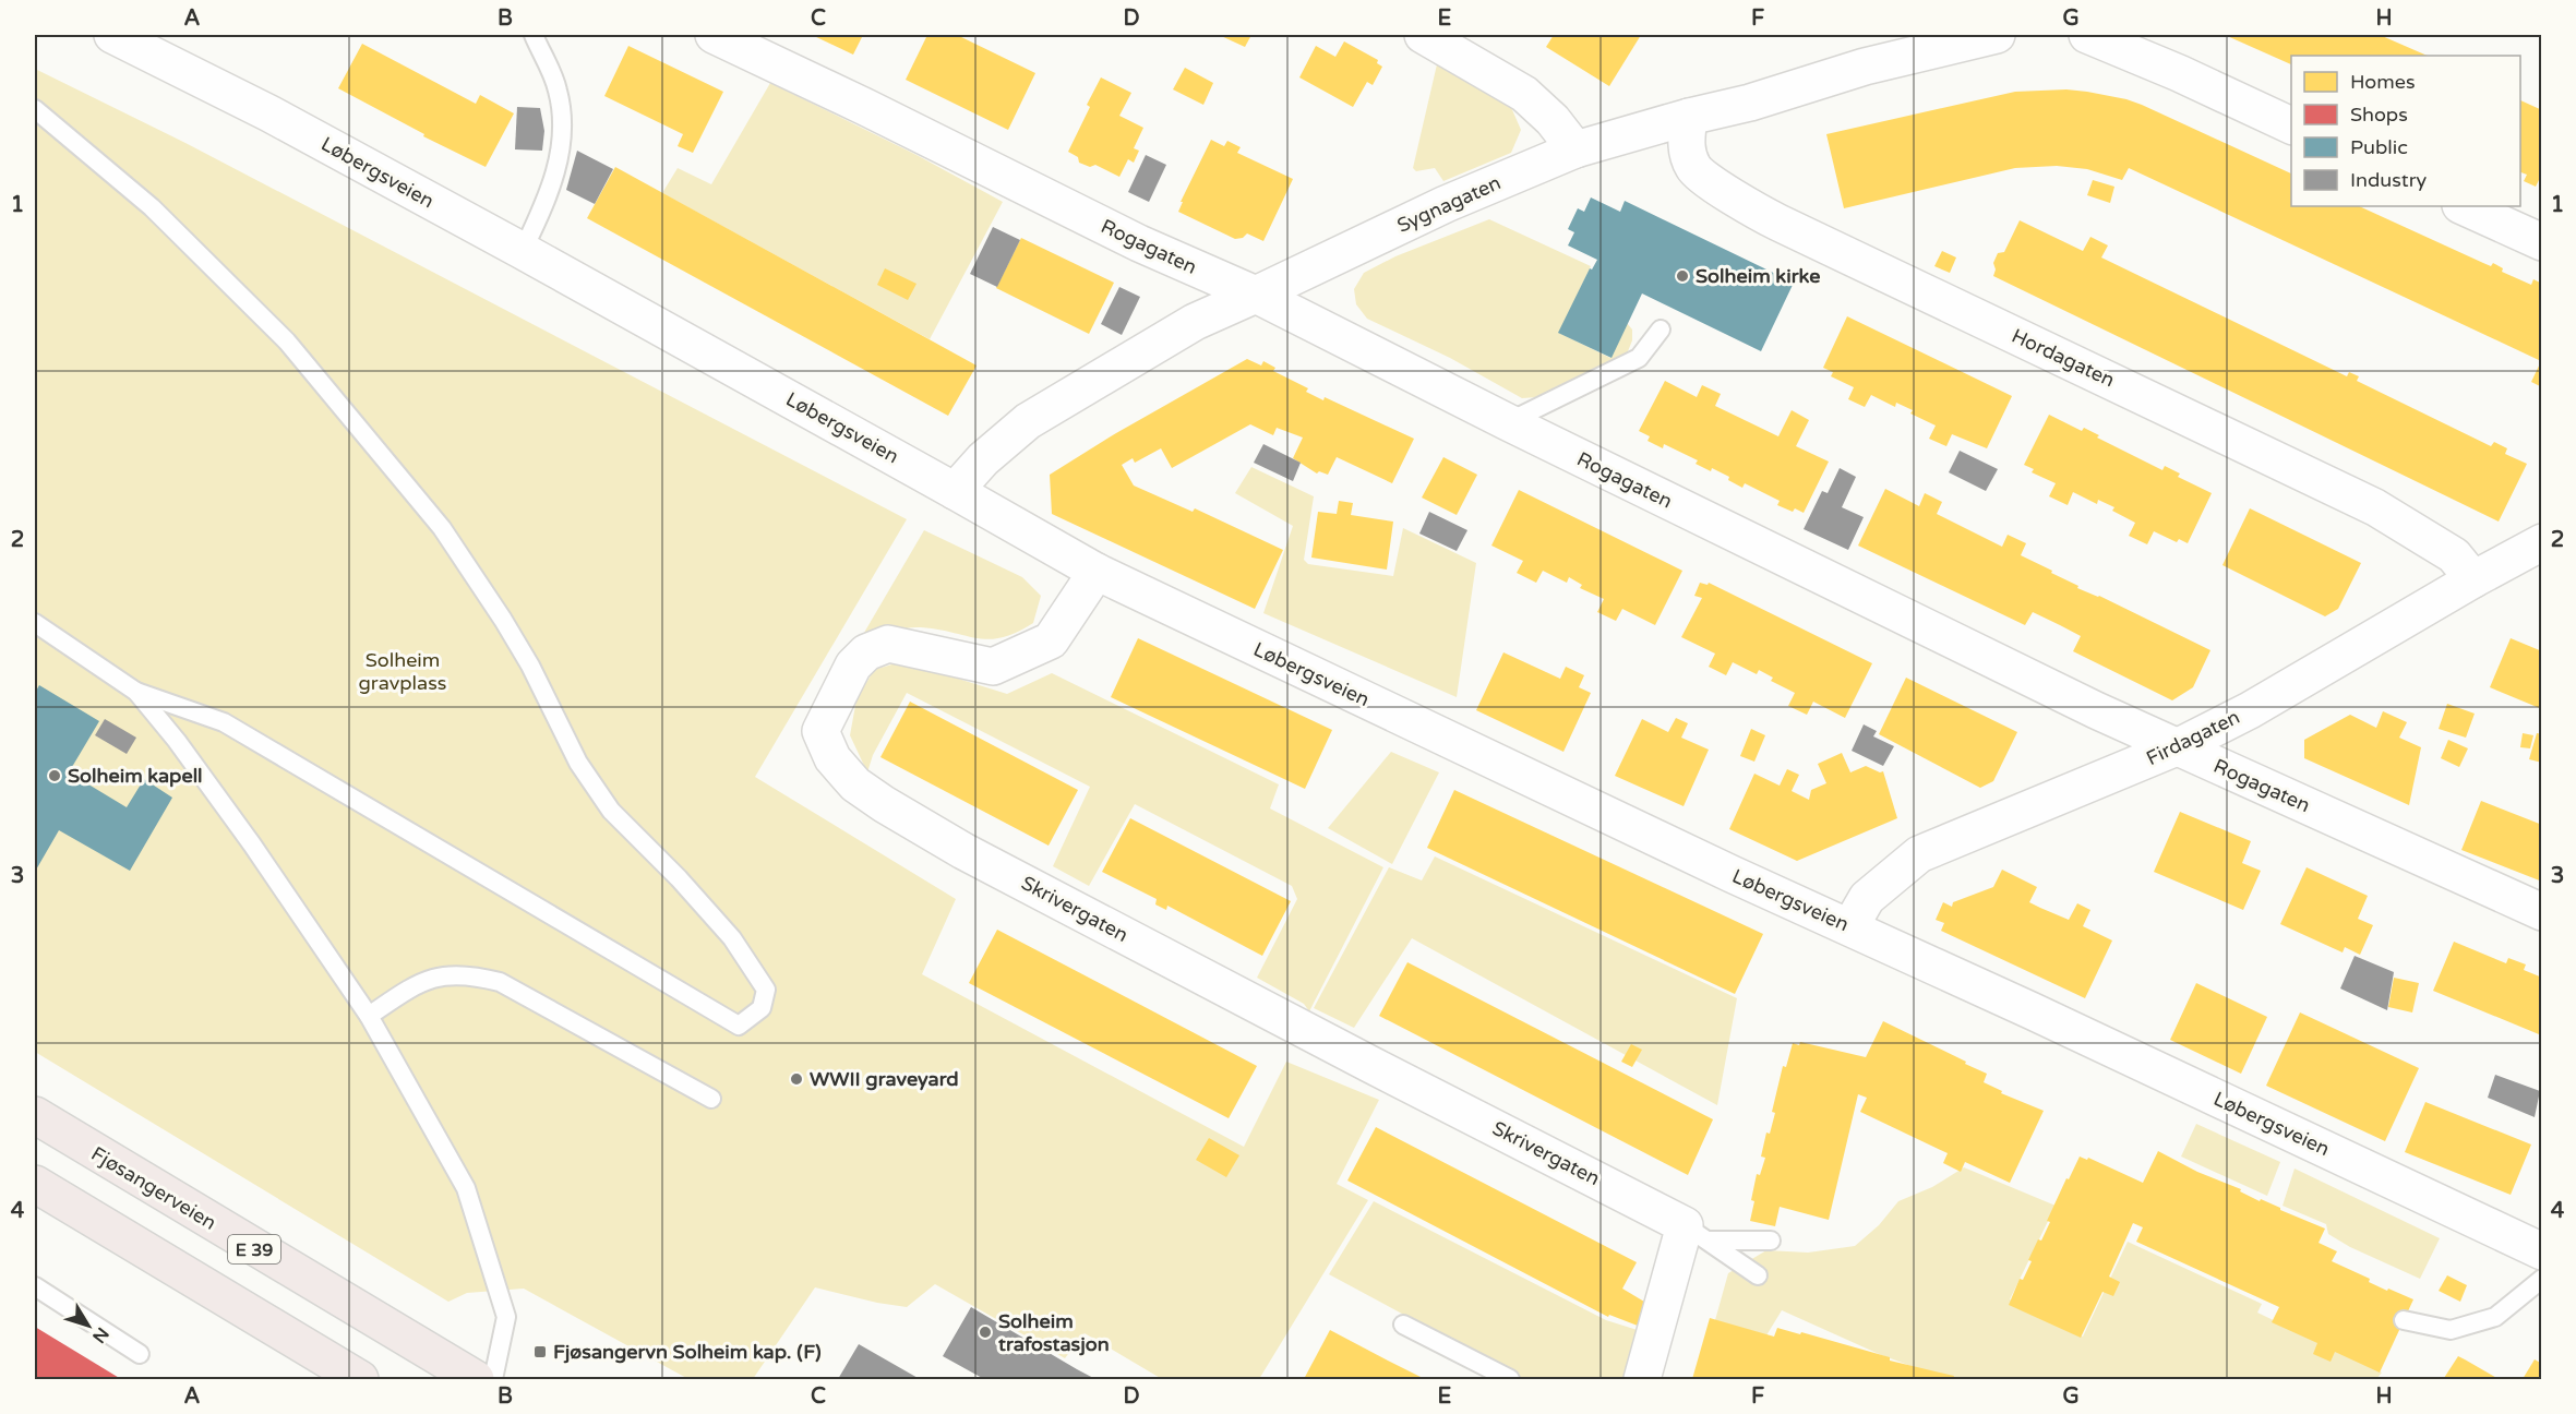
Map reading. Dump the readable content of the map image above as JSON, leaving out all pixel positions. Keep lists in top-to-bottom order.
{
  "streets": {
    "highway": ["Fjøsangerveien", "E 39"],
    "street": [
      "Løbergsveien",
      "Sygnagaten",
      "Rogagaten",
      "Hordagaten",
      "Firdagaten",
      "Skrivergaten"
    ]
  },
  "crossings": [
    ["Løbergsveien", "Sygnagaten"],
    ["Løbergsveien", "Firdagaten"],
    ["Løbergsveien", "Skrivergaten"],
    ["Sygnagaten", "Rogagaten"],
    ["Sygnagaten", "Hordagaten"],
    ["Rogagaten", "Firdagaten"],
    ["Hordagaten", "Firdagaten"]
  ],
  "parks": ["Solheim gravplass"],
  "places": {
    "other": [
      "Solheim kirke",
      "Solheim kapell",
      "WWII graveyard",
      "Solheim trafostasjon"
    ],
    "transit": ["Fjøsangervn Solheim kap. (F)"]
  },
  "legend": [
    "Homes",
    "Shops",
    "Public",
    "Industry"
  ],
  "north": "bottom right",
  "grid": {
    "columns": [
      "A",
      "B",
      "C",
      "D",
      "E",
      "F",
      "G",
      "H"
    ],
    "rows": [
      "1",
      "2",
      "3",
      "4"
    ]
  }
}
